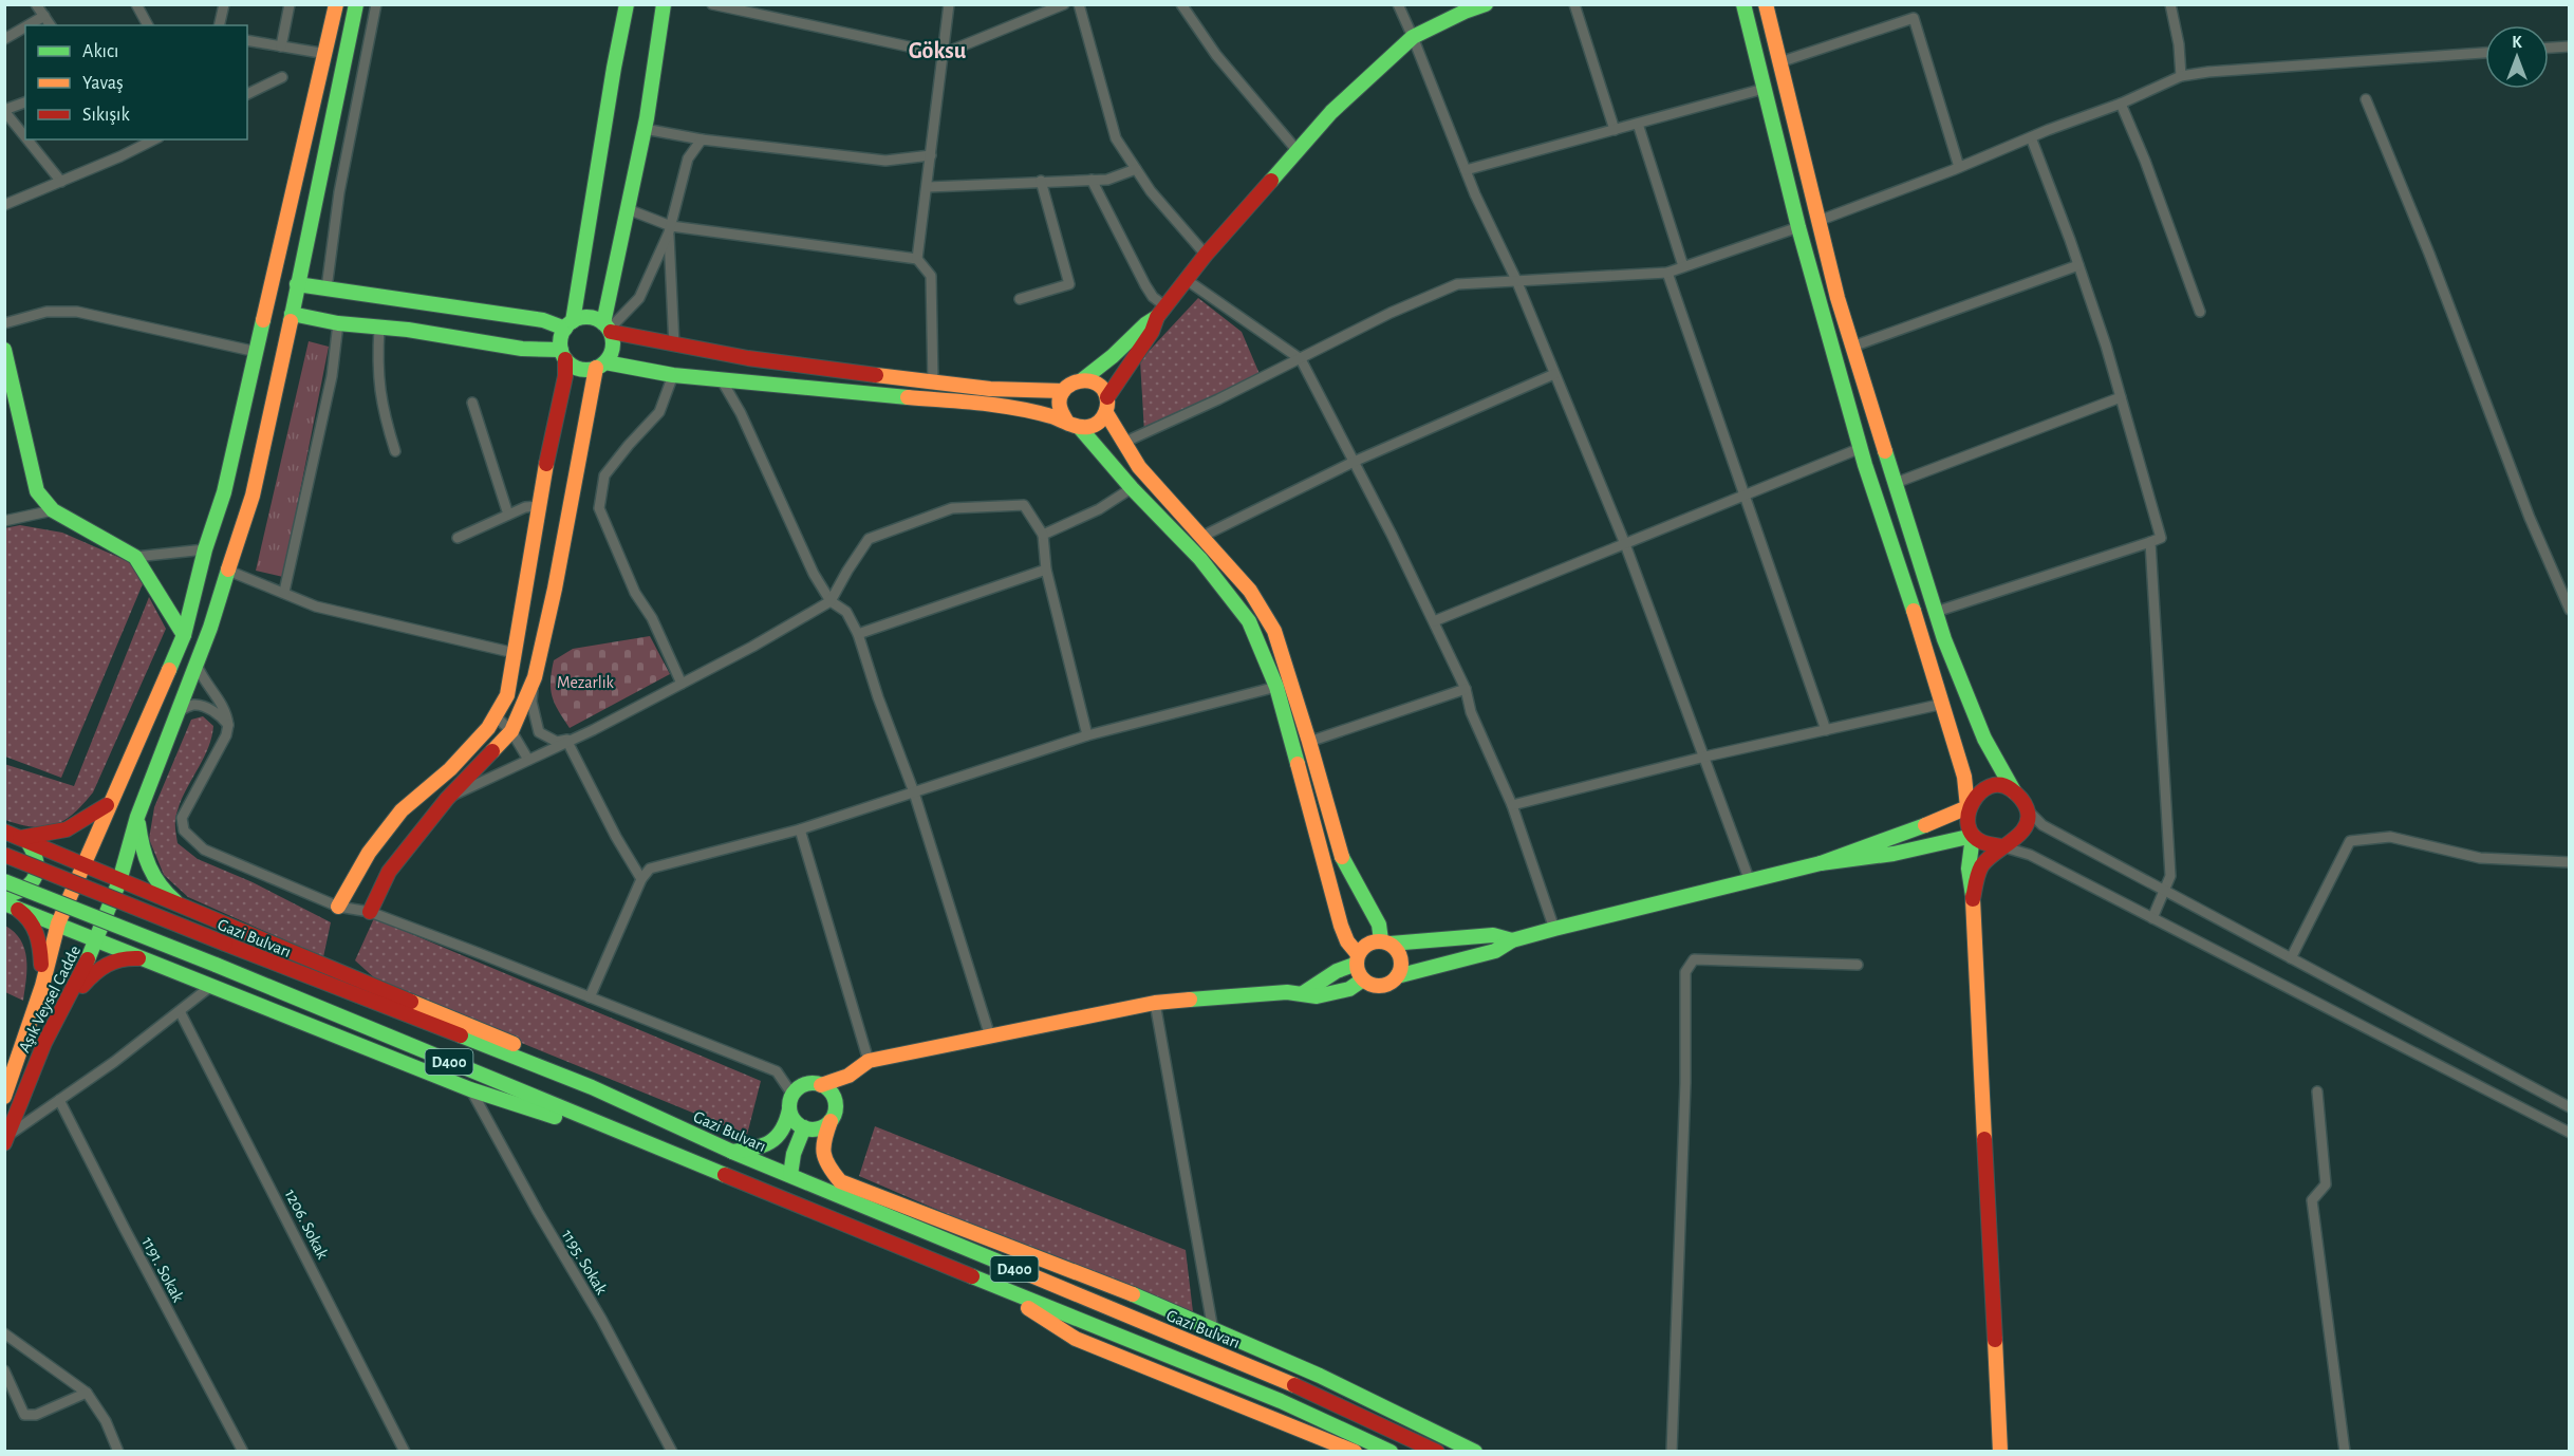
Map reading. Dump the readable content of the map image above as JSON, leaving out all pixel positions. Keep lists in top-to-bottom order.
{
  "streets": {
    "main road": ["Gazi Bulvarı", "Aşık Veysel Cadde", "D400"],
    "street": ["1206. Sokak", "1195. Sokak", "1191. Sokak"]
  },
  "districts": ["Göksu"],
  "parks": ["Mezarlık"],
  "legend": ["Akıcı", "Yavaş", "Sıkışık"],
  "north": "top"
}
